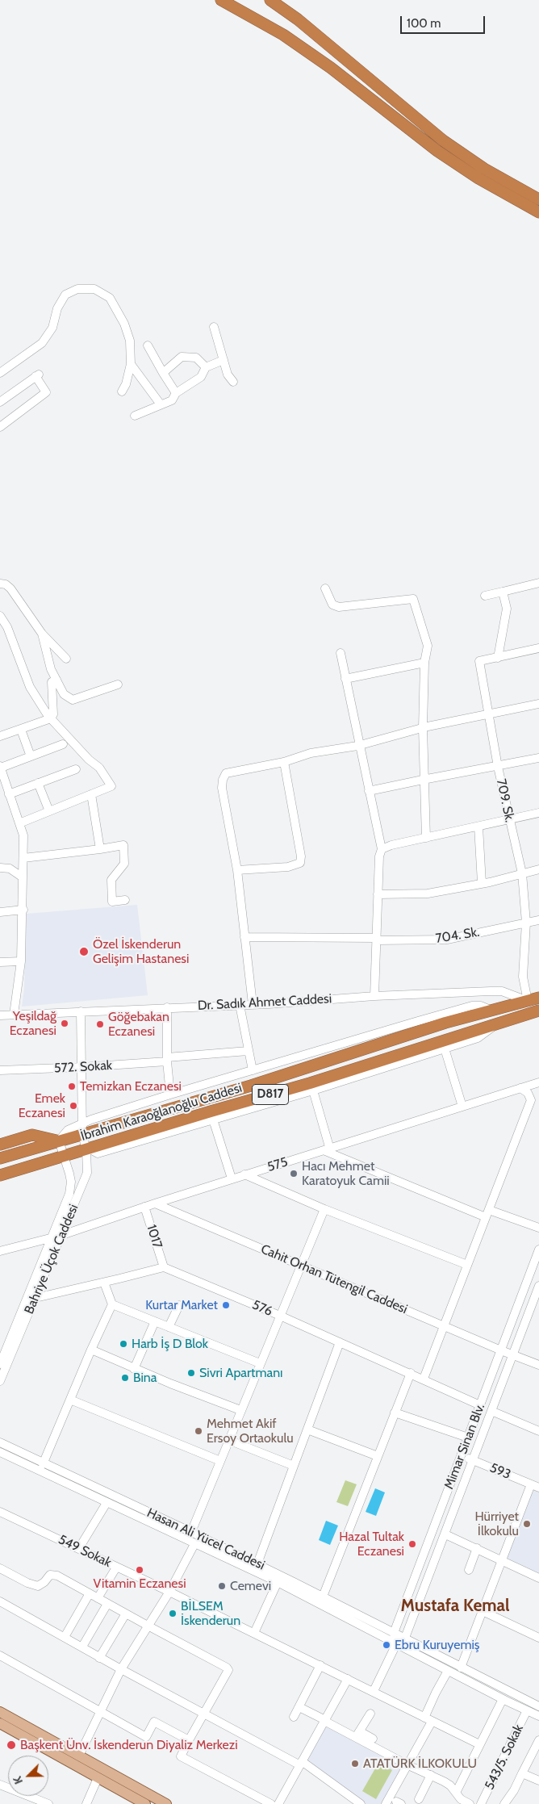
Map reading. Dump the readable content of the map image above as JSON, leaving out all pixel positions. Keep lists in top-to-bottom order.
{
  "streets": {
    "highway": ["D817", "İbrahim Karaoğlanoğlu Caddesi"],
    "street": [
      "709. Sk.",
      "704. Sk.",
      "Dr. Sadık Ahmet Caddesi",
      "572. Sokak",
      "575",
      "1017",
      "Bahriye Üçok Caddesi",
      "Cahit Orhan Tütengil Caddesi",
      "576",
      "Mimar Sinan Blv.",
      "593",
      "Hasan Ali Yücel Caddesi",
      "549 Sokak",
      "543/5. Sokak"
    ]
  },
  "crossings": [
    ["709. Sk.", "704. Sk."],
    ["709. Sk.", "Dr. Sadık Ahmet Caddesi"],
    ["709. Sk.", "İbrahim Karaoğlanoğlu Caddesi"],
    ["Dr. Sadık Ahmet Caddesi", "İbrahim Karaoğlanoğlu Caddesi"],
    ["Dr. Sadık Ahmet Caddesi", "Bahriye Üçok Caddesi"],
    ["572. Sokak", "Bahriye Üçok Caddesi"],
    ["İbrahim Karaoğlanoğlu Caddesi", "Bahriye Üçok Caddesi"],
    ["575", "1017"],
    ["575", "Bahriye Üçok Caddesi"],
    ["575", "Cahit Orhan Tütengil Caddesi"],
    ["1017", "576"],
    ["Cahit Orhan Tütengil Caddesi", "Mimar Sinan Blv."],
    ["576", "Mimar Sinan Blv."],
    ["Mimar Sinan Blv.", "593"],
    ["Mimar Sinan Blv.", "Hasan Ali Yücel Caddesi"]
  ],
  "districts": ["Mustafa Kemal"],
  "places": [
    "Özel İskenderun Gelişim Hastanesi",
    "Yeşildağ Eczanesi",
    "Göğebakan Eczanesi",
    "Temizkan Eczanesi",
    "Emek Eczanesi",
    "Hacı Mehmet Karatoyuk Camii",
    "Kurtar Market",
    "Harb İş D Blok",
    "Sivri Apartmanı",
    "Bina",
    "Mehmet Akif Ersoy Ortaokulu",
    "Hürriyet İlkokulu",
    "Hazal Tultak Eczanesi",
    "Vitamin Eczanesi",
    "Cemevi",
    "BİLSEM İskenderun",
    "Ebru Kuruyemiş",
    "Başkent Ünv. İskenderun Diyaliz Merkezi",
    "ATATÜRK İLKOKULU"
  ],
  "scale_bar": "100 m",
  "north": "bottom left"
}
